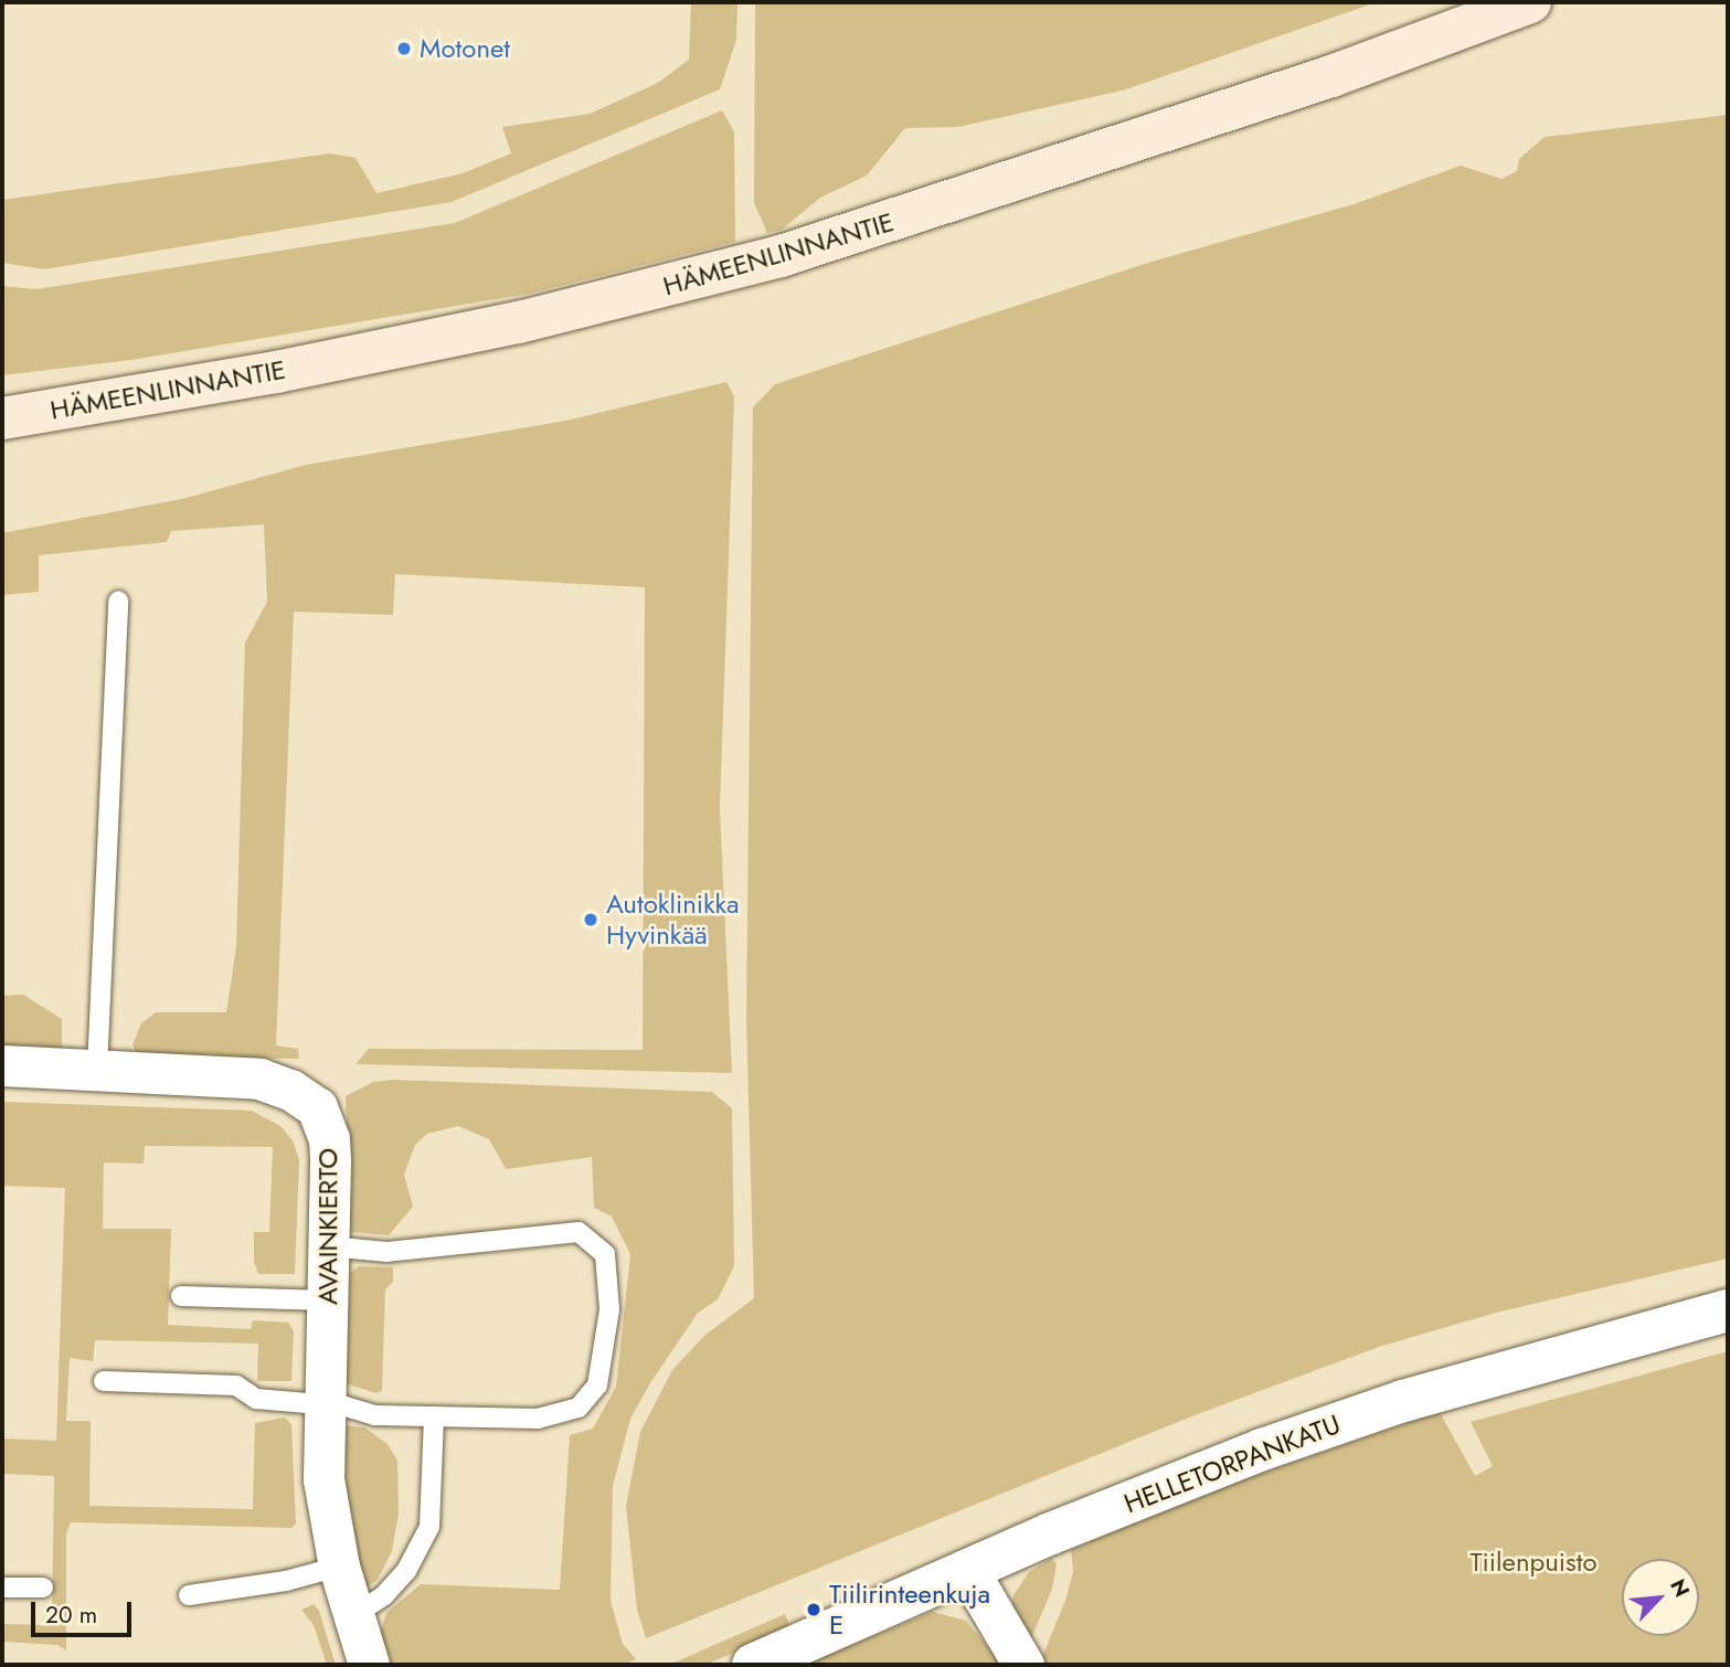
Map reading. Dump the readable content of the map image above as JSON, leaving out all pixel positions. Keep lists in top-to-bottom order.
{
  "streets": {
    "main road": ["HÄMEENLINNANTIE"],
    "street": ["AVAINKIERTO", "HELLETORPANKATU"]
  },
  "parks": ["Tiilenpuisto"],
  "places": ["Motonet", "Autoklinikka Hyvinkää", "Tiilirinteenkuja E"],
  "scale_bar": "20 m",
  "north": "top right"
}
